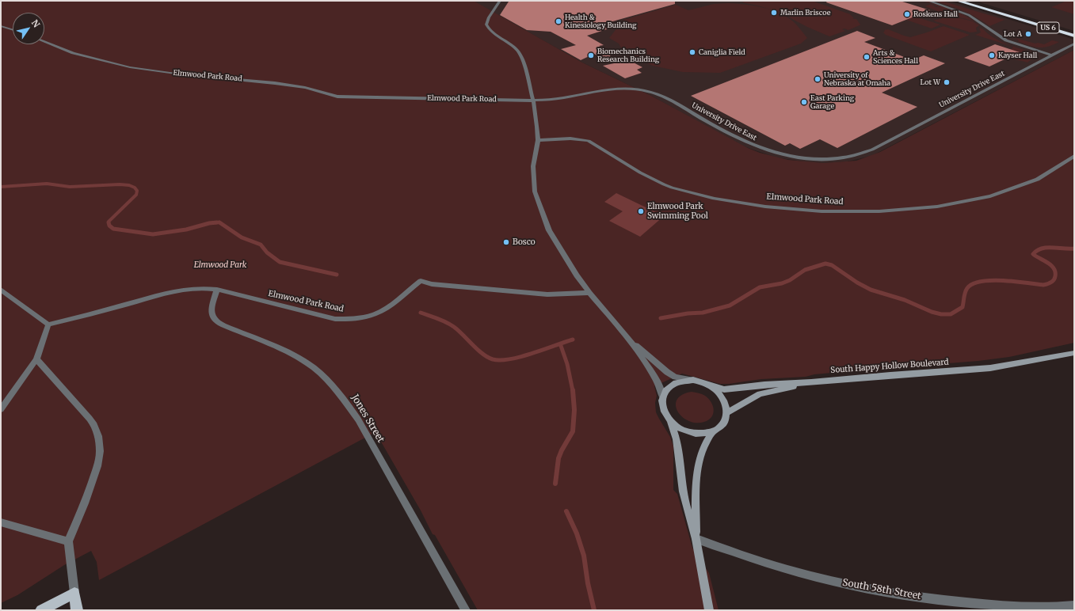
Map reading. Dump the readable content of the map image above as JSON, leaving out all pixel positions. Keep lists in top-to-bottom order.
{
  "streets": {
    "highway": ["US 6"],
    "street": [
      "Elmwood Park Road",
      "University Drive East",
      "South Happy Hollow Boulevard",
      "Jones Street",
      "South 58th Street"
    ]
  },
  "crossings": [
    ["Elmwood Park Road", "University Drive East"],
    ["Elmwood Park Road", "Jones Street"]
  ],
  "parks": ["Elmwood Park"],
  "places": [
    "Marlin Briscoe",
    "Roskens Hall",
    "Health & Kinesiology Building",
    "Lot A",
    "Caniglia Field",
    "Biomechanics Research Building",
    "Kayser Hall",
    "Arts & Sciences Hall",
    "University of Nebraska at Omaha",
    "Lot W",
    "East Parking Garage",
    "Elmwood Park Swimming Pool",
    "Bosco"
  ],
  "north": "top right"
}
